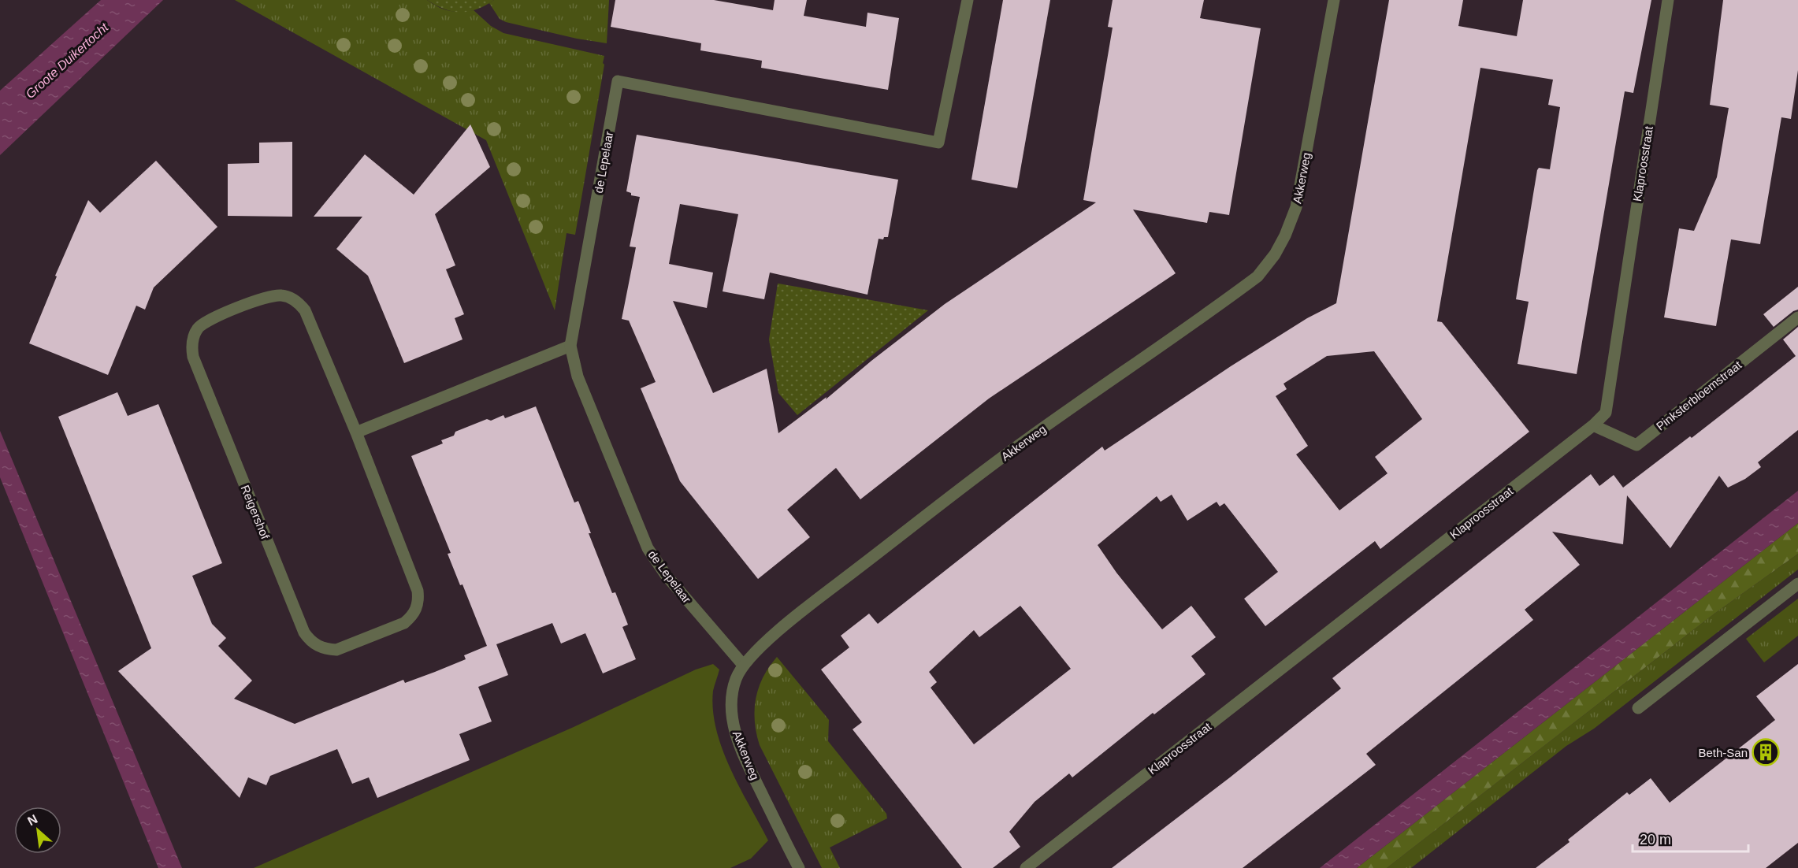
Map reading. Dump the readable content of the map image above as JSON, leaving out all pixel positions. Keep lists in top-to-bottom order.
{
  "streets": {
    "street": [
      "de Lepelaar",
      "Klaproosstraat",
      "Akkerweg",
      "Pinksterbloemstraat",
      "Reigershof"
    ]
  },
  "crossings": [
    ["de Lepelaar", "Akkerweg"],
    ["Klaproosstraat", "Pinksterbloemstraat"]
  ],
  "water": ["Groote Duikertocht"],
  "places": {
    "building": ["Beth-San"]
  },
  "scale_bar": "20 m",
  "north": "top left"
}
